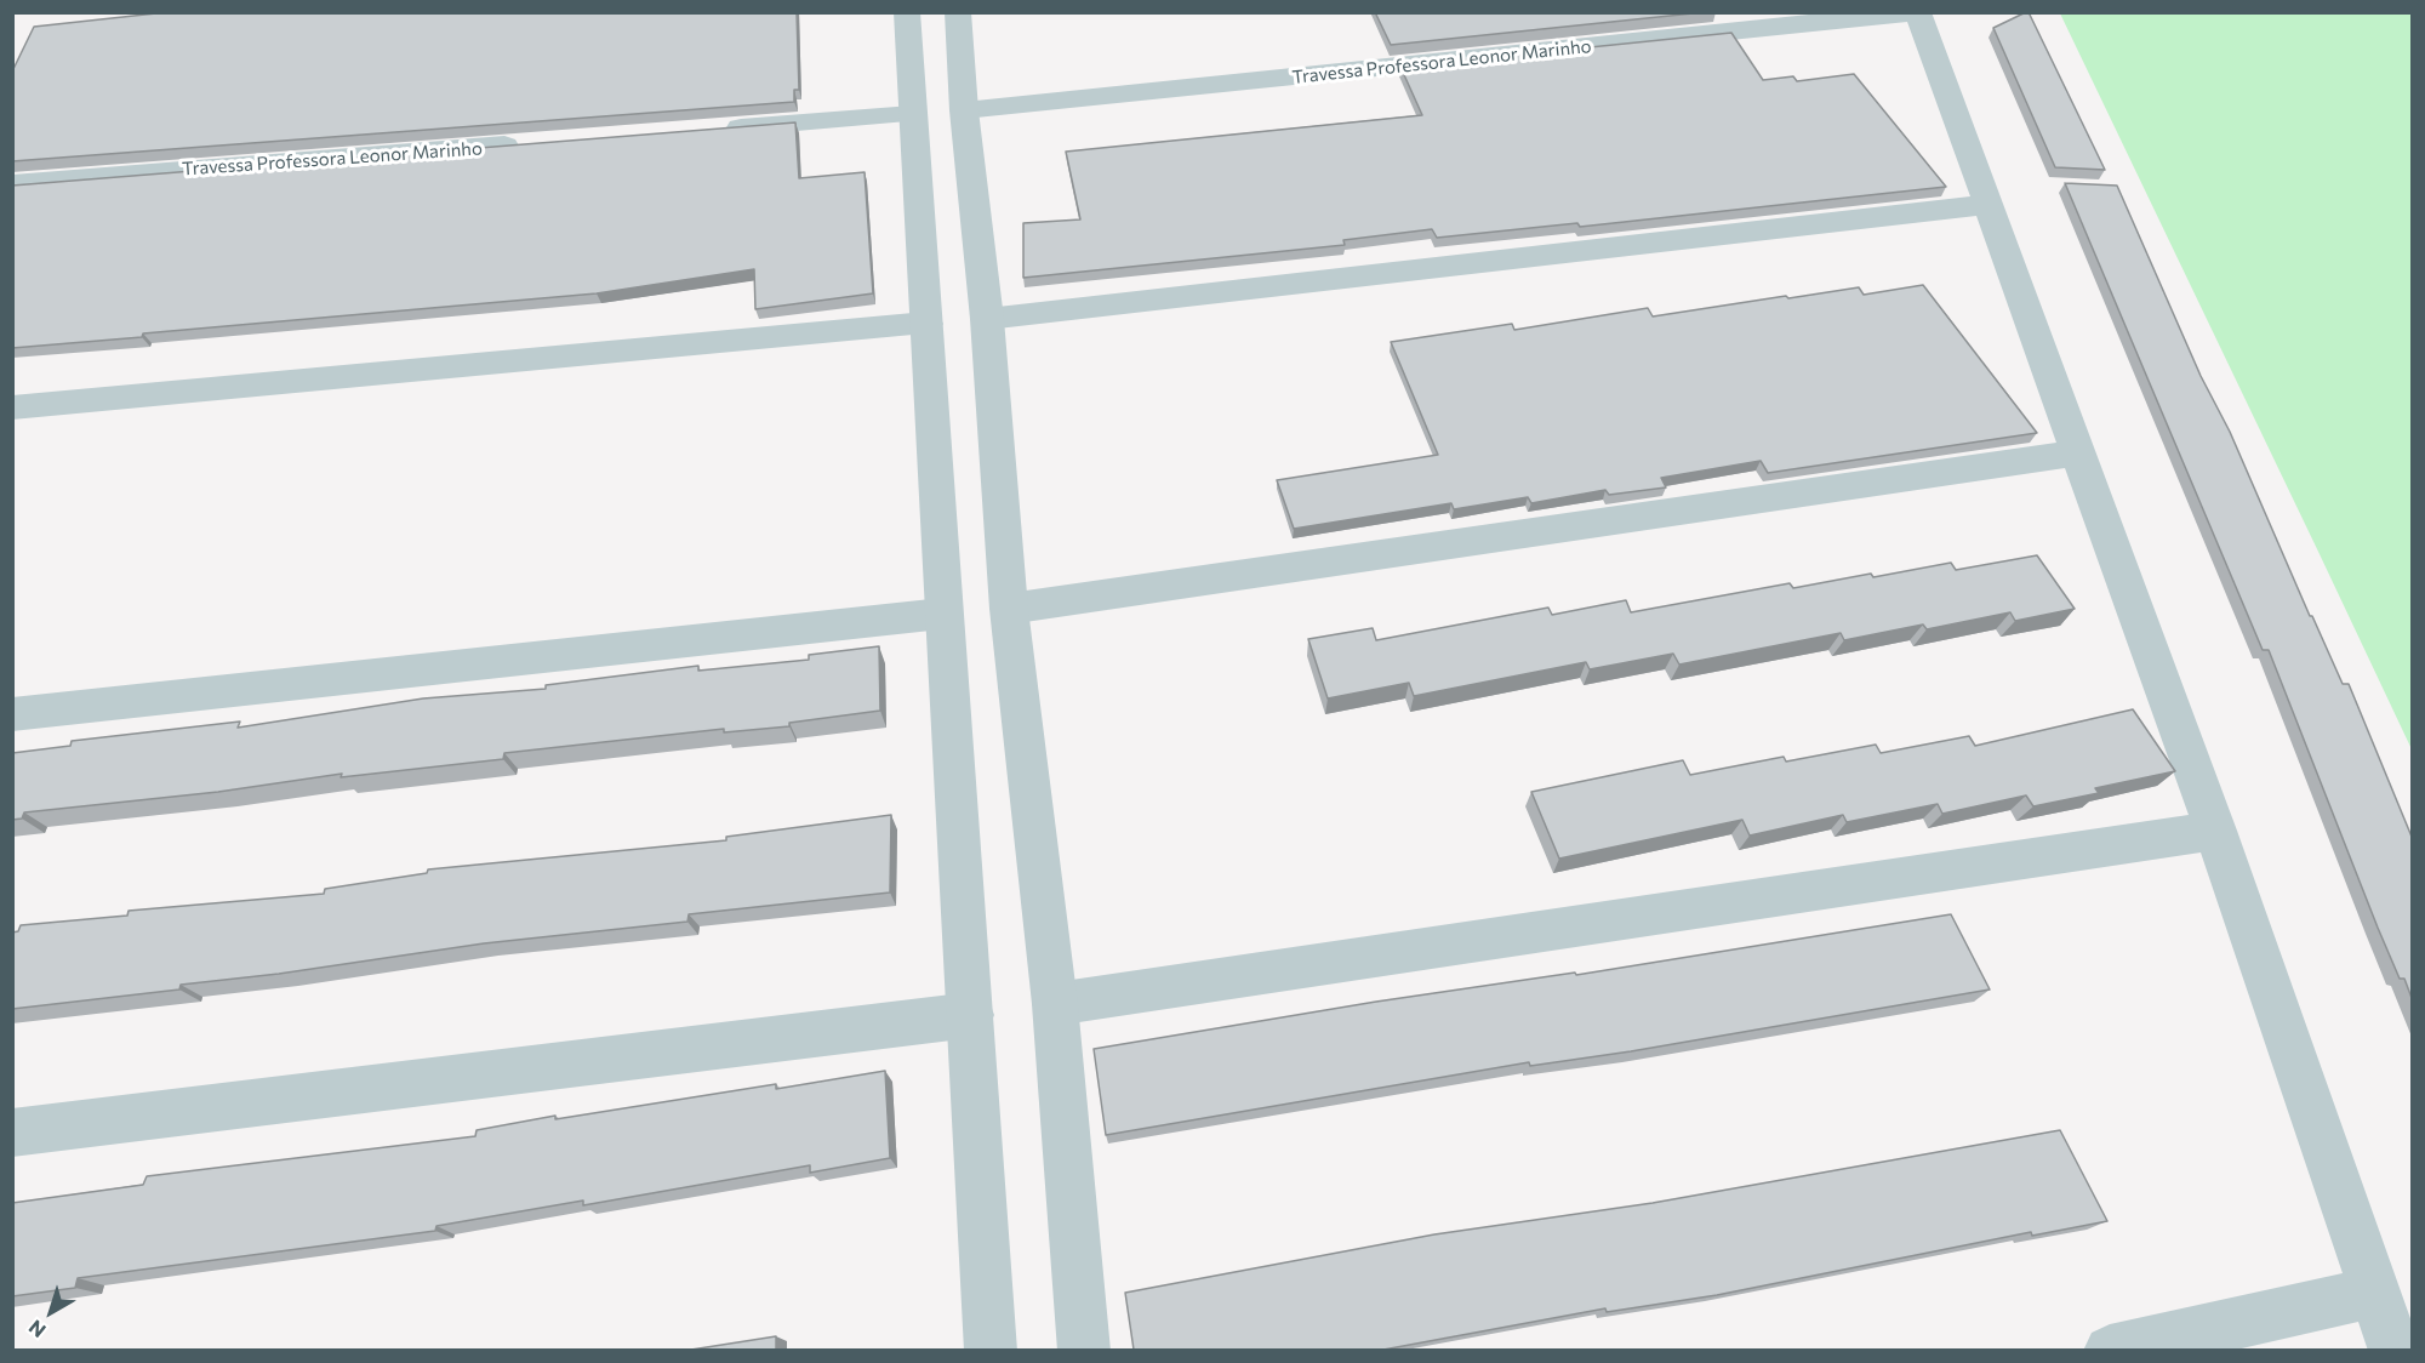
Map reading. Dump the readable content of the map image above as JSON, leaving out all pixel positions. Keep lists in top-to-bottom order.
{
  "streets": {
    "street": ["Travessa Professora Leonor Marinho"]
  },
  "north": "bottom left"
}
